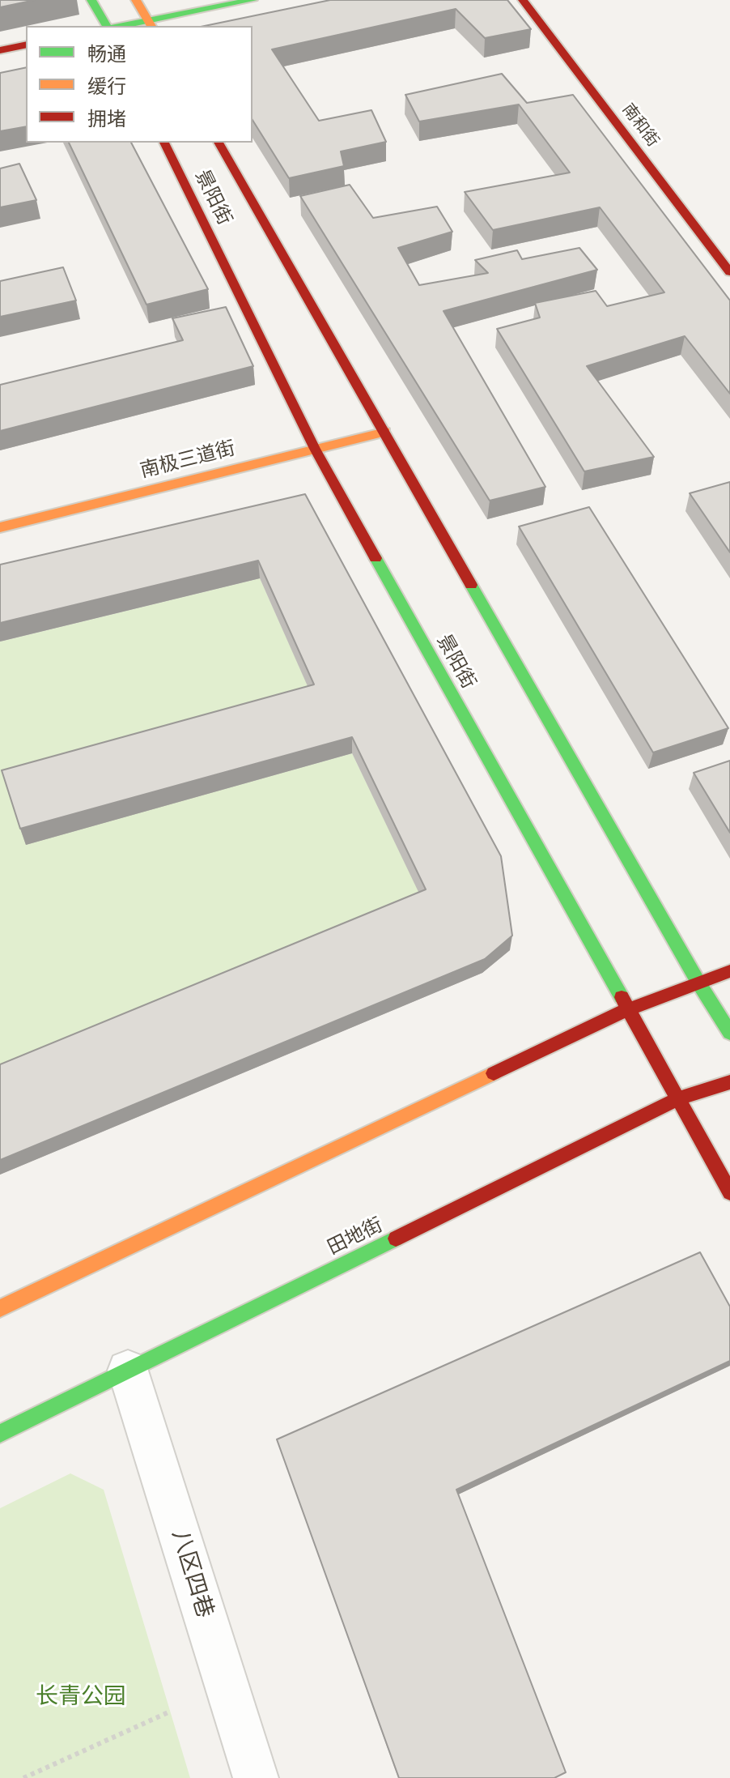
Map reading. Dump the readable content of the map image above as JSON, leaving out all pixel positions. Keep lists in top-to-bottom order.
{
  "streets": {
    "main road": [
      "南和街",
      "景阳街",
      "南极三道街",
      "田地街"
    ],
    "street": ["八区四巷"]
  },
  "crossings": [
    ["景阳街", "南极三道街"],
    ["景阳街", "田地街"],
    ["田地街", "八区四巷"]
  ],
  "parks": ["长青公园"],
  "legend": ["畅通", "缓行", "拥堵"]
}
